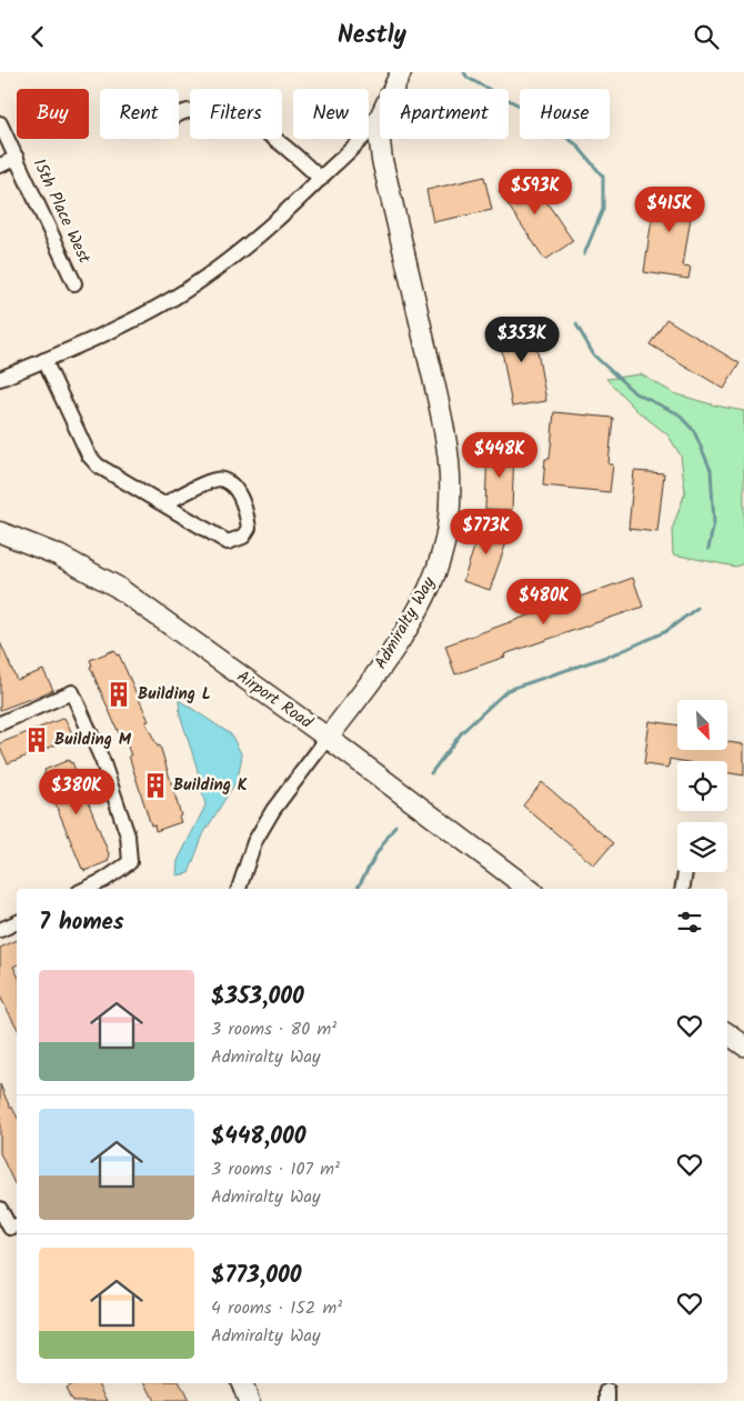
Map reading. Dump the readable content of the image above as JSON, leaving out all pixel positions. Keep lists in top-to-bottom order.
{
  "streets": {
    "street": ["15th Place West", "Admiralty Way", "Airport Road"]
  },
  "crossings": [
    ["Admiralty Way", "Airport Road"]
  ],
  "places": {
    "building": ["Building L", "Building M", "Building K"]
  },
  "north": "bottom right",
  "page": {
    "header": "Nestly",
    "chip": [
      "Buy",
      "Rent",
      "Filters",
      "New",
      "Apartment",
      "House"
    ],
    "price": [
      "$593K",
      "$415K",
      "$353K",
      "$448K",
      "$773K",
      "$480K",
      "$380K"
    ],
    "heading": "7 homes",
    "list": [
      {
        "name": "$353,000",
        "note": "3 rooms · 80 m² · Admiralty Way"
      },
      {
        "name": "$448,000",
        "note": "3 rooms · 107 m² · Admiralty Way"
      },
      {
        "name": "$773,000",
        "note": "4 rooms · 152 m² · Admiralty Way"
      }
    ]
  }
}
